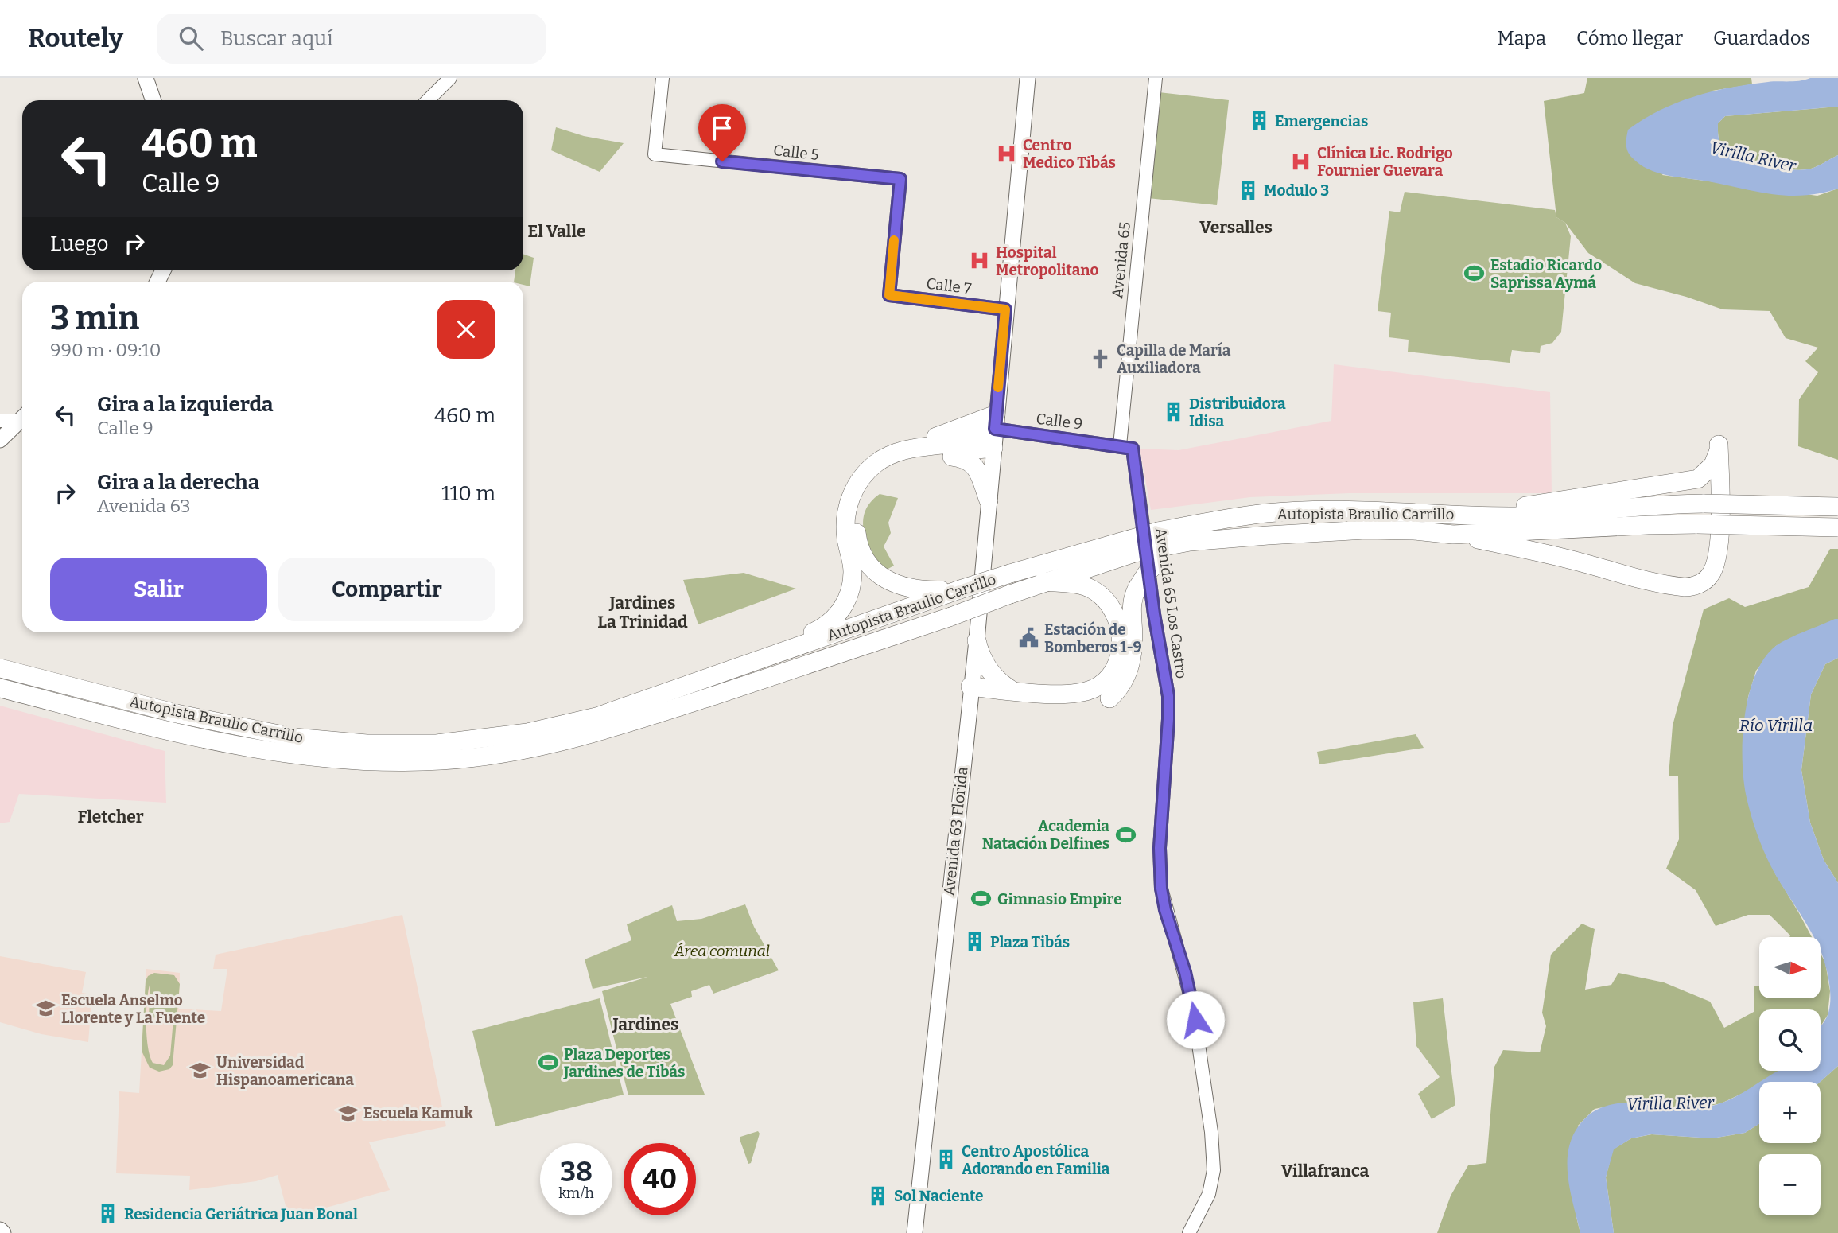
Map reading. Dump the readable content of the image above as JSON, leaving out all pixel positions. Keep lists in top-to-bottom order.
{
  "streets": {
    "highway": ["Autopista Braulio Carrillo"],
    "main road": ["Avenida 63 Florida"],
    "street": [
      "Calle 5",
      "Avenida 65",
      "Calle 7",
      "Calle 9",
      "Avenida 65 Los Castro"
    ]
  },
  "crossings": [
    ["Calle 5", "Calle 7"],
    ["Avenida 65", "Calle 9"],
    ["Avenida 65", "Avenida 65 Los Castro"],
    ["Calle 7", "Avenida 63 Florida"],
    ["Calle 9", "Avenida 65 Los Castro"],
    ["Calle 9", "Avenida 63 Florida"]
  ],
  "districts": [
    "Versalles",
    "El Valle",
    "Jardines La Trinidad",
    "Fletcher",
    "Jardines",
    "Villafranca"
  ],
  "water": ["Virilla River", "Río Virilla"],
  "parks": ["Área comunal"],
  "places": {
    "building": [
      "Emergencias",
      "Modulo 3",
      "Distribuidora Idisa",
      "Plaza Tibás",
      "Centro Apostólica Adorando en Familia",
      "Sol Naciente",
      "Residencia Geriátrica Juan Bonal"
    ],
    "hospital": ["Centro Medico Tibás", "Clínica Lic. Rodrigo Fournier Guevara", "Hospital Metropolitano"],
    "sports": [
      "Estadio Ricardo Saprissa Aymá",
      "Academia Natación Delfines",
      "Gimnasio Empire",
      "Plaza Deportes Jardines de Tibás"
    ],
    "church": ["Capilla de María Auxiliadora"],
    "public building": ["Estación de Bomberos 1-9"],
    "school or university": ["Escuela Anselmo Llorente y La Fuente", "Universidad Hispanoamericana", "Escuela Kamuk"]
  },
  "north": "right",
  "page": {
    "header": "Routely",
    "search": "Buscar aquí",
    "nav": ["Mapa", "Cómo llegar", "Guardados"],
    "turn": ["460 m", "Calle 9"],
    "then": "Luego",
    "heading": ["3 min", "990 m · 09:10"],
    "list": [
      {
        "name": "Gira a la izquierda",
        "note": "Calle 9",
        "value": "460 m"
      },
      {
        "name": "Gira a la derecha",
        "note": "Avenida 63",
        "value": "110 m"
      }
    ],
    "buttons": ["Salir", "Compartir"],
    "map_buttons": ["+", "−"],
    "speed": "38 km/h",
    "limit": "40"
  }
}
